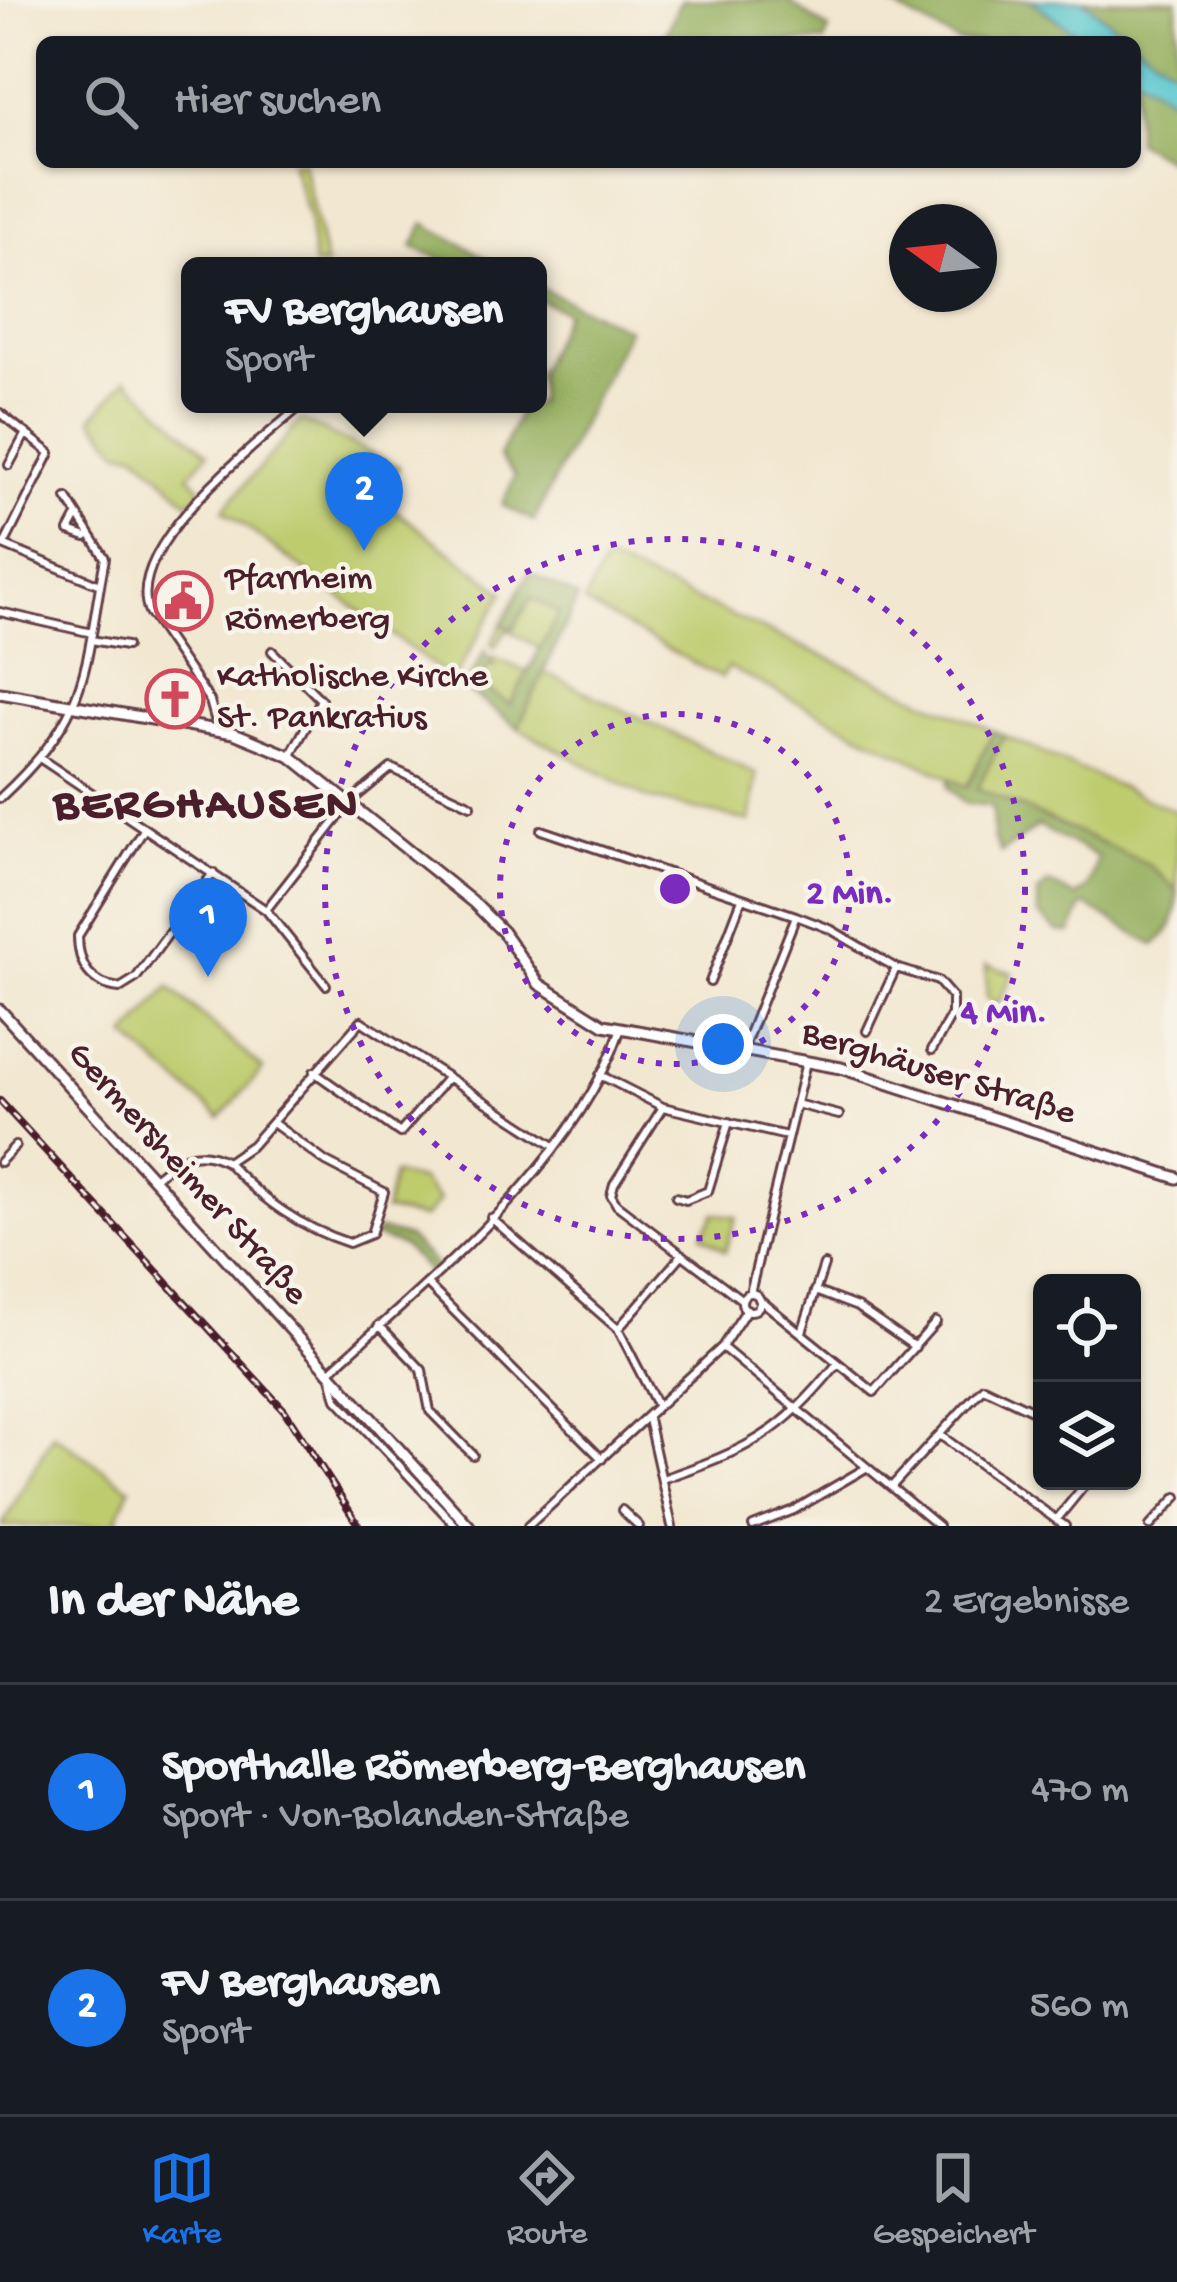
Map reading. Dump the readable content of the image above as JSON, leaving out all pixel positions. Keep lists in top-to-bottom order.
{
  "streets": {
    "street": ["Berghäuser Straße", "Germersheimer Straße"]
  },
  "districts": ["BERGHAUSEN"],
  "places": {
    "public building": ["Pfarrheim Römerberg"],
    "church": ["Katholische Kirche St. Pankratius"]
  },
  "north": "left",
  "page": {
    "search": "Hier suchen",
    "popup": ["FV Berghausen", "Sport"],
    "pins": ["2", "1"],
    "heading": ["In der Nähe", "2 Ergebnisse"],
    "list": [
      {
        "mark": "1",
        "name": "Sporthalle Römerberg-Berghausen",
        "note": "Sport · Von-Bolanden-Straße",
        "value": "470 m"
      },
      {
        "mark": "2",
        "name": "FV Berghausen",
        "note": "Sport",
        "value": "560 m"
      }
    ],
    "nav": ["Karte", "Route", "Gespeichert"]
  },
  "rings": ["2 Min.", "4 Min."]
}
